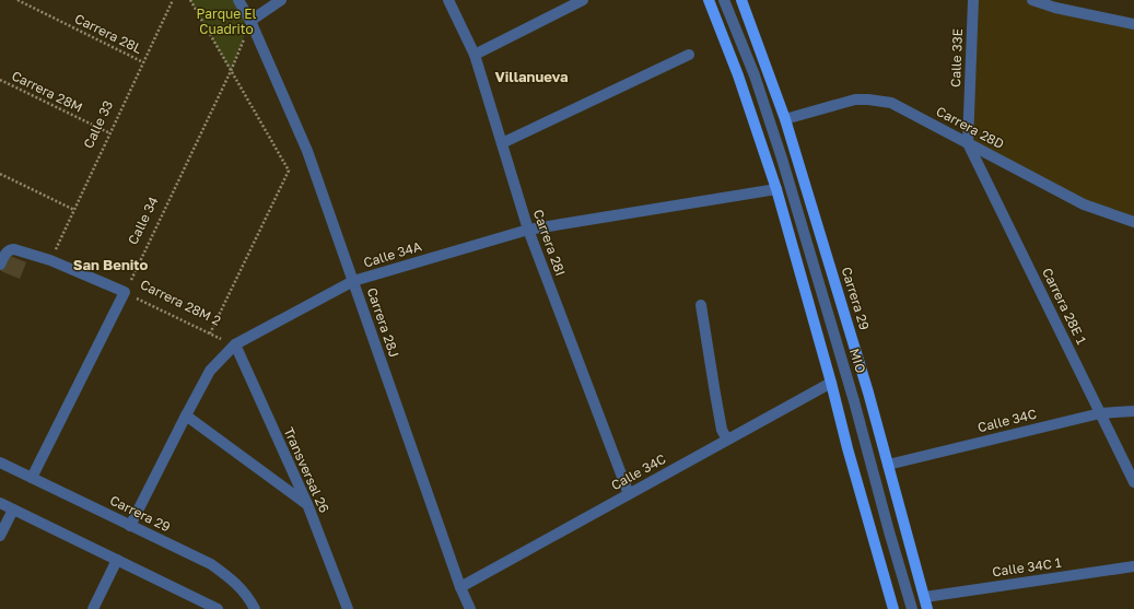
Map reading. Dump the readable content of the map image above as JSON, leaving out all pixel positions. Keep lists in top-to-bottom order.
{
  "streets": {
    "main road": ["Carrera 29"],
    "street": [
      "Calle 33E",
      "Carrera 28D",
      "Carrera 28I",
      "Calle 34A",
      "Carrera 28M 2",
      "Carrera 28E 1",
      "Carrera 28J",
      "MIO",
      "Calle 34C",
      "Transversal 26",
      "Calle 34C 1"
    ],
    "path": [
      "Carrera 28L",
      "Carrera 28M",
      "Calle 33",
      "Calle 34"
    ]
  },
  "crossings": [
    ["Carrera 28L", "Calle 33"],
    ["Calle 33E", "Carrera 28D"],
    ["Calle 33E", "Carrera 28E 1"],
    ["Carrera 28M", "Calle 33"],
    ["Calle 33", "Carrera 28M 2"],
    ["Carrera 28D", "Carrera 29"],
    ["Carrera 28D", "Carrera 28E 1"],
    ["Calle 34", "Carrera 28M 2"],
    ["Calle 34", "Carrera 28J"],
    ["Carrera 28I", "Calle 34A"],
    ["Carrera 28I", "Calle 34C"],
    ["Calle 34A", "Carrera 29"],
    ["Calle 34A", "Carrera 28M 2"],
    ["Calle 34A", "Carrera 28J"],
    ["Calle 34A", "Transversal 26"],
    ["Carrera 29", "Calle 34C"],
    ["Carrera 29", "Calle 34C 1"],
    ["Carrera 28M 2", "Transversal 26"],
    ["Carrera 28E 1", "Calle 34C"],
    ["Carrera 28J", "Calle 34C"]
  ],
  "districts": ["Villanueva", "San Benito"],
  "parks": ["Parque El Cuadrito"]
}
